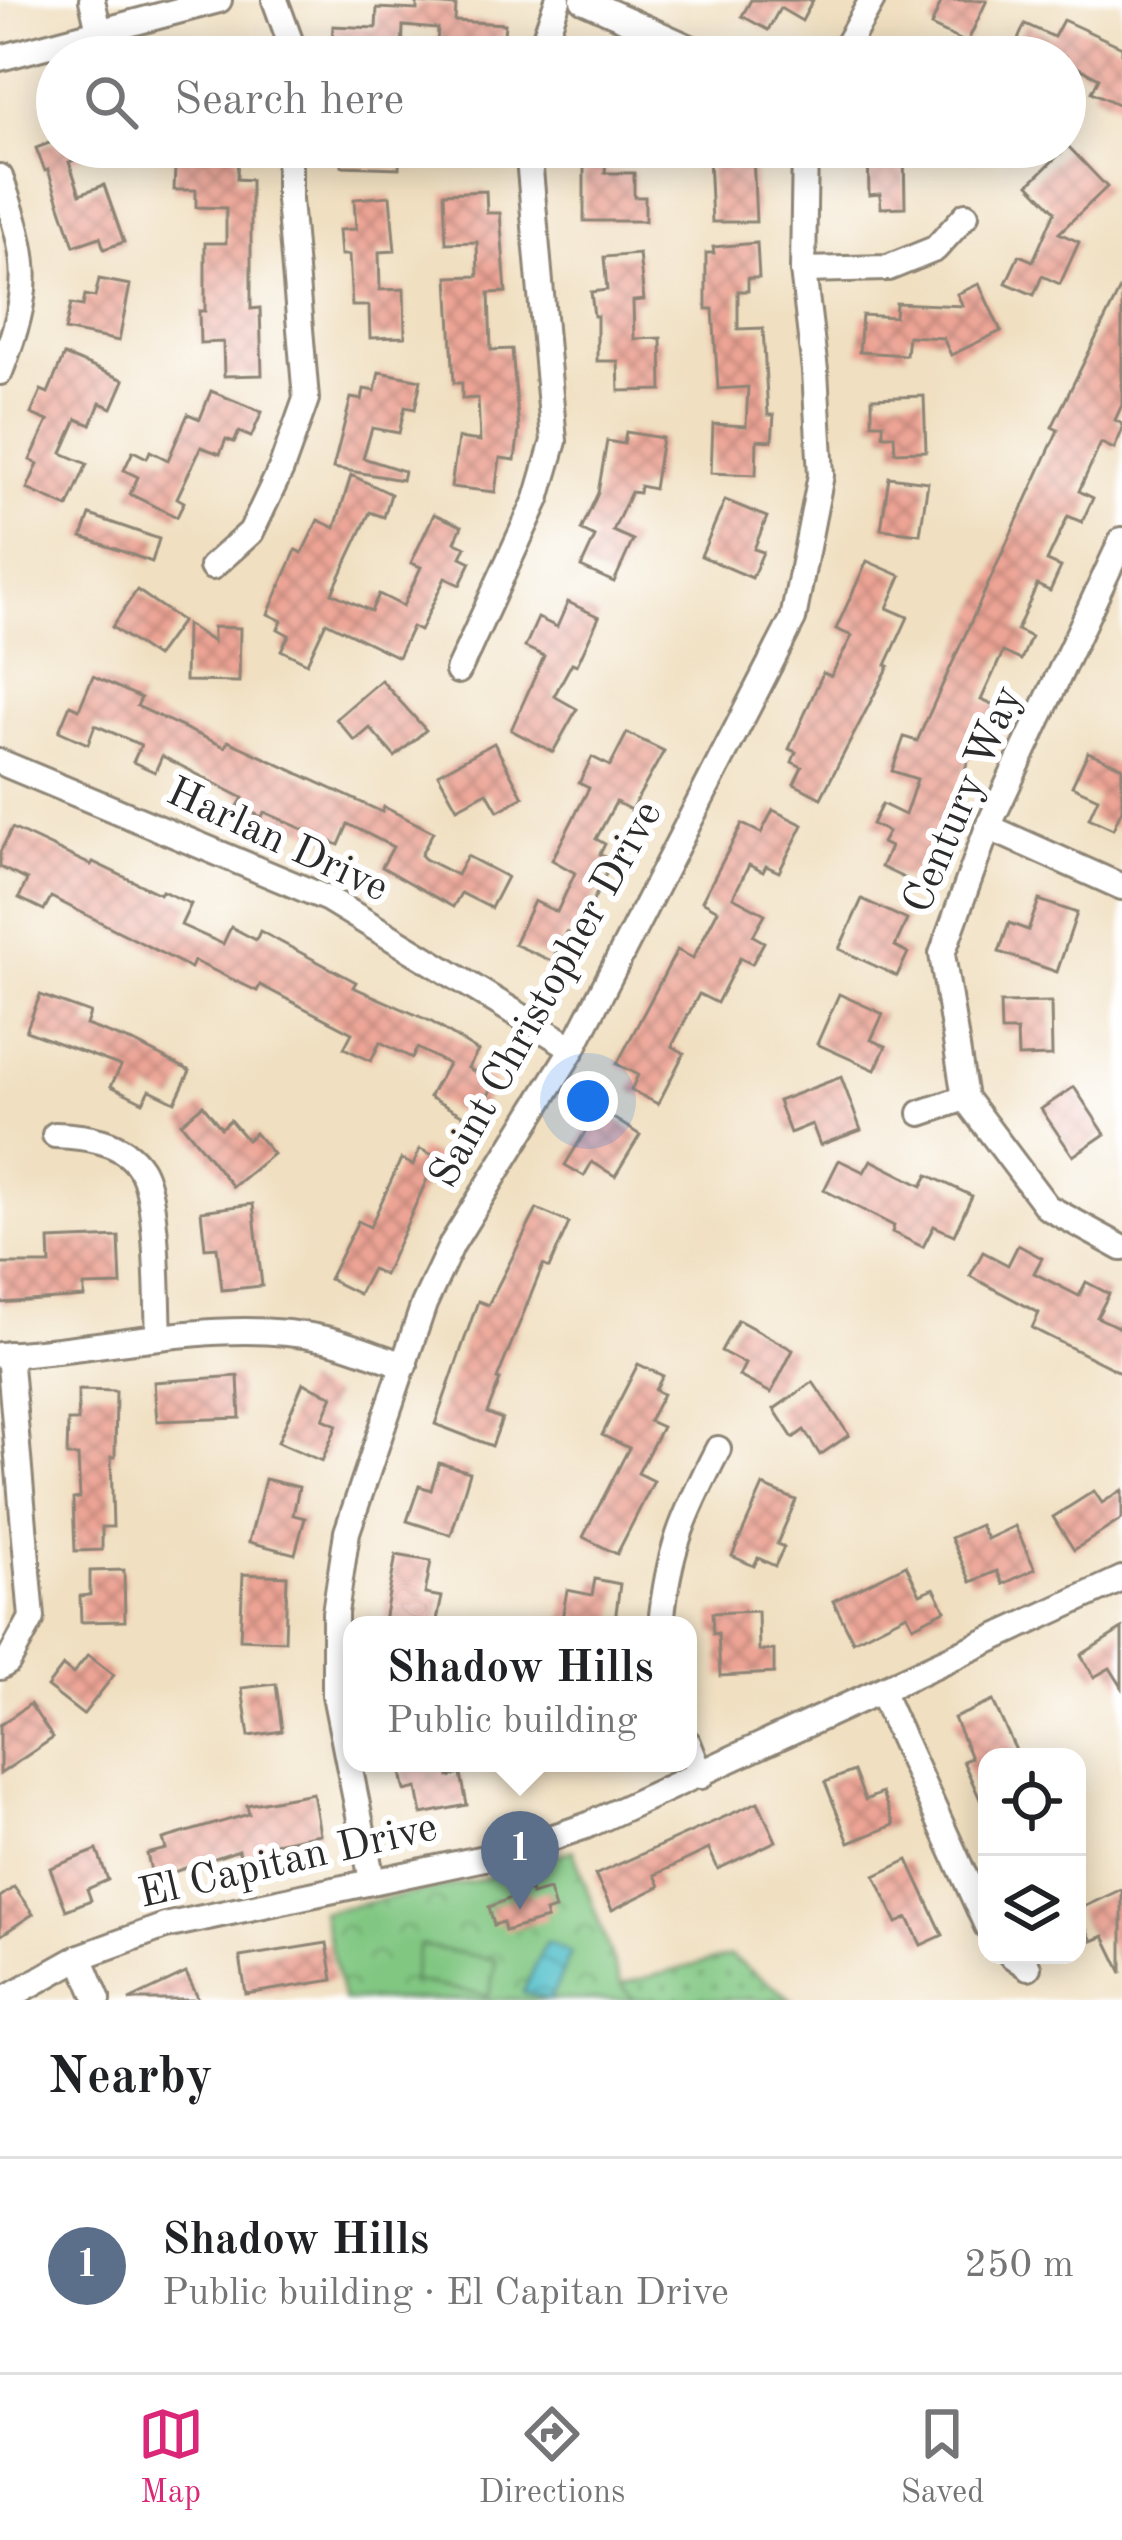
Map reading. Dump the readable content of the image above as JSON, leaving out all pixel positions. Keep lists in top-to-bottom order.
{
  "streets": {
    "street": [
      "Century Way",
      "Harlan Drive",
      "Saint Christopher Drive",
      "El Capitan Drive"
    ]
  },
  "crossings": [
    ["Harlan Drive", "Saint Christopher Drive"],
    ["Saint Christopher Drive", "El Capitan Drive"]
  ],
  "page": {
    "search": "Search here",
    "popup": ["Shadow Hills", "Public building"],
    "pins": "1",
    "heading": "Nearby",
    "list": [
      {
        "mark": "1",
        "name": "Shadow Hills",
        "note": "Public building · El Capitan Drive",
        "value": "250 m"
      }
    ],
    "nav": ["Map", "Directions", "Saved"]
  }
}
